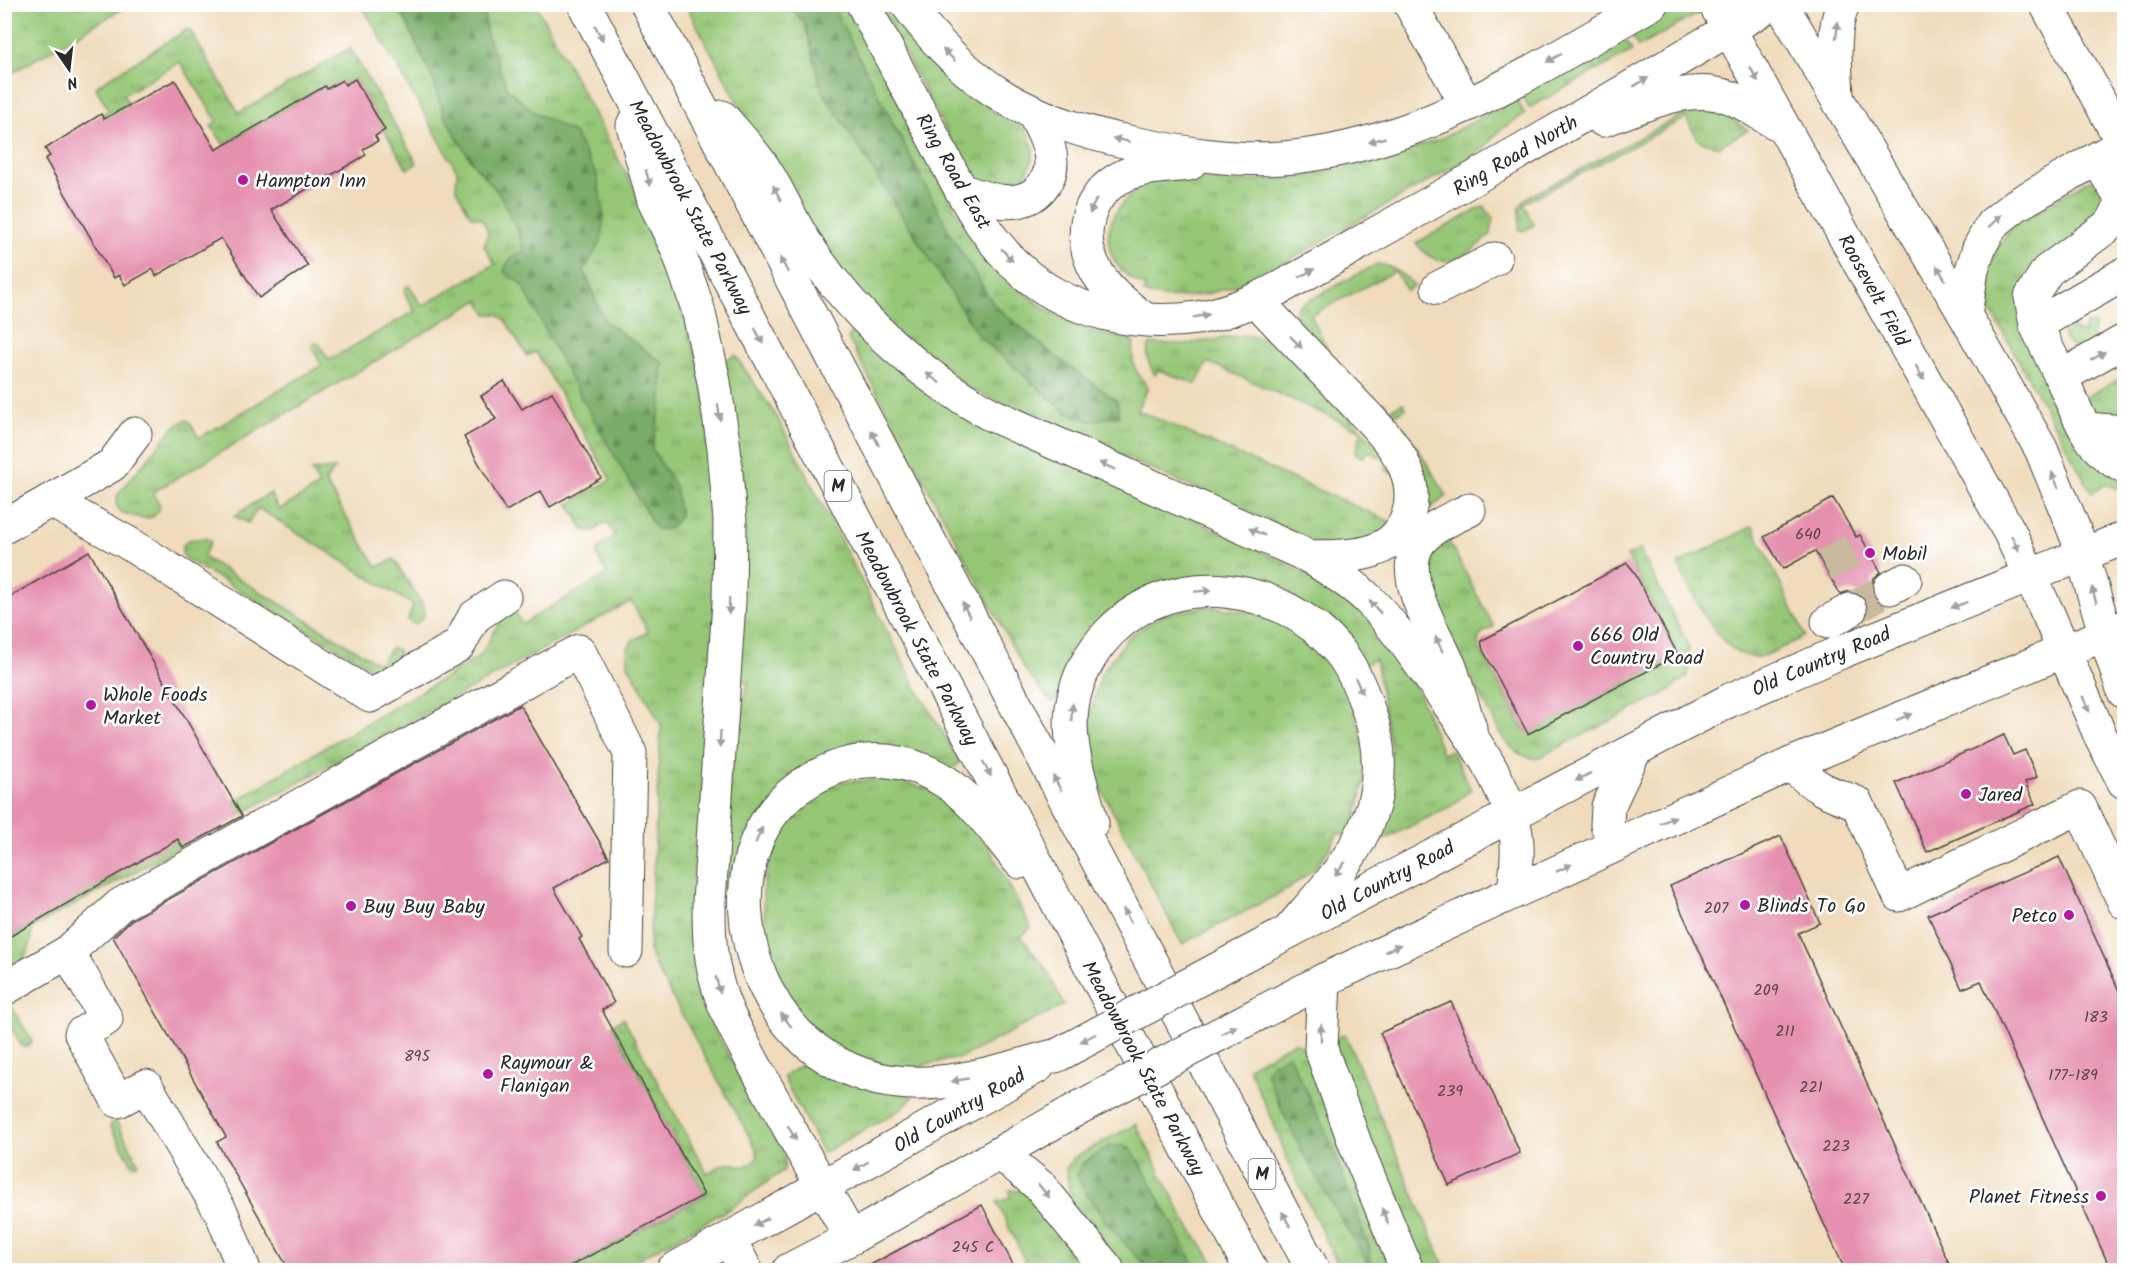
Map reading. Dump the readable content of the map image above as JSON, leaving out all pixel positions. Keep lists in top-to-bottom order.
{
  "streets": {
    "main road": [
      "Ring Road North",
      "Ring Road East",
      "Meadowbrook State Parkway",
      "Roosevelt Field",
      "M",
      "Old Country Road"
    ]
  },
  "crossings": [
    ["Ring Road North", "Ring Road East"],
    ["Ring Road North", "Roosevelt Field"],
    ["Roosevelt Field", "Old Country Road"]
  ],
  "places": [
    "Hampton Inn",
    "Mobil",
    "666 Old Country Road",
    "Whole Foods Market",
    "Jared",
    "Blinds To Go",
    "Buy Buy Baby",
    "Petco",
    "Raymour & Flanigan",
    "Planet Fitness"
  ],
  "house_numbers": [
    "640",
    "207",
    "209",
    "183",
    "211",
    "895",
    "177-189",
    "221",
    "239",
    "223",
    "227",
    "245 C"
  ],
  "north": "bottom"
}
